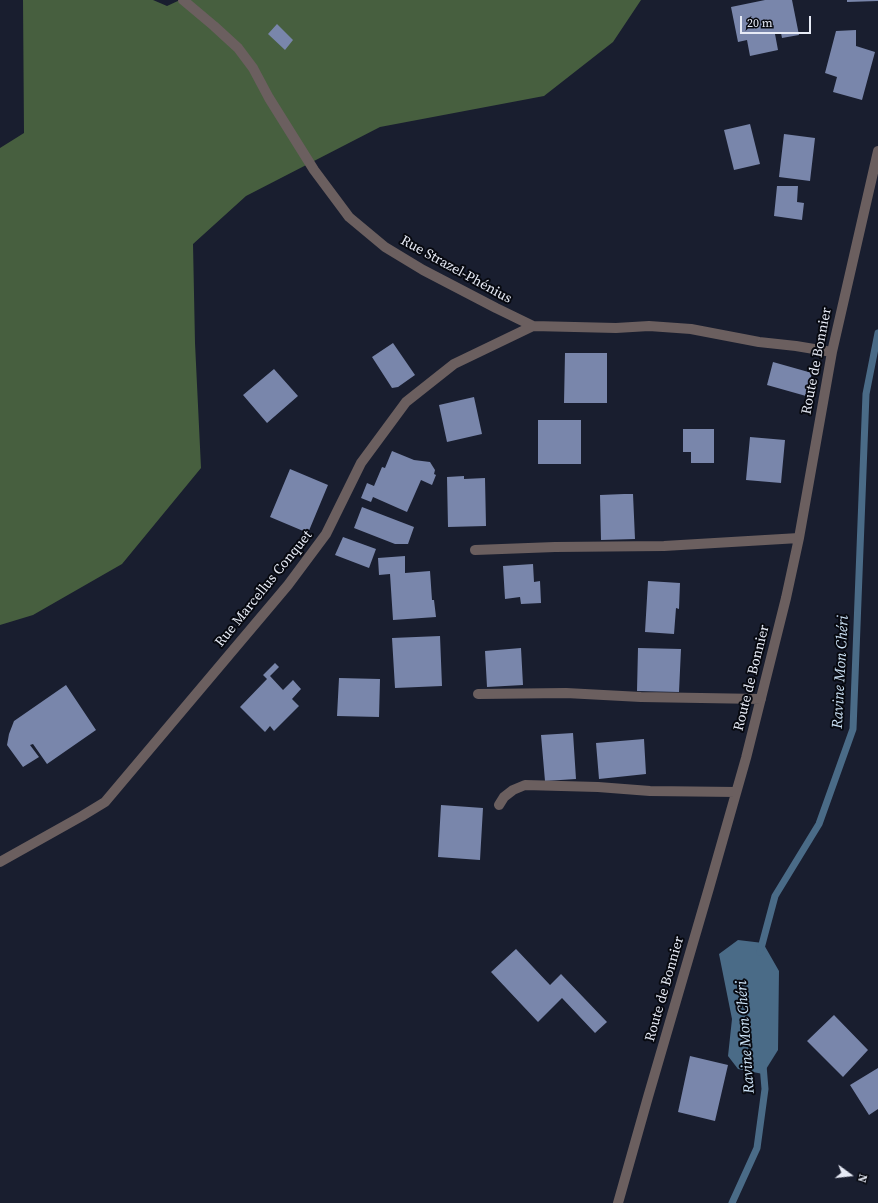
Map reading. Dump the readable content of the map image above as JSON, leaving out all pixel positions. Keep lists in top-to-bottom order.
{
  "streets": {
    "street": ["Rue Strazel-Phénius", "Route de Bonnier", "Rue Marcellus Conquet"]
  },
  "crossings": [
    ["Rue Strazel-Phénius", "Route de Bonnier"],
    ["Rue Strazel-Phénius", "Rue Marcellus Conquet"]
  ],
  "water": ["Ravine Mon Chéri"],
  "scale_bar": "20 m",
  "north": "right"
}
